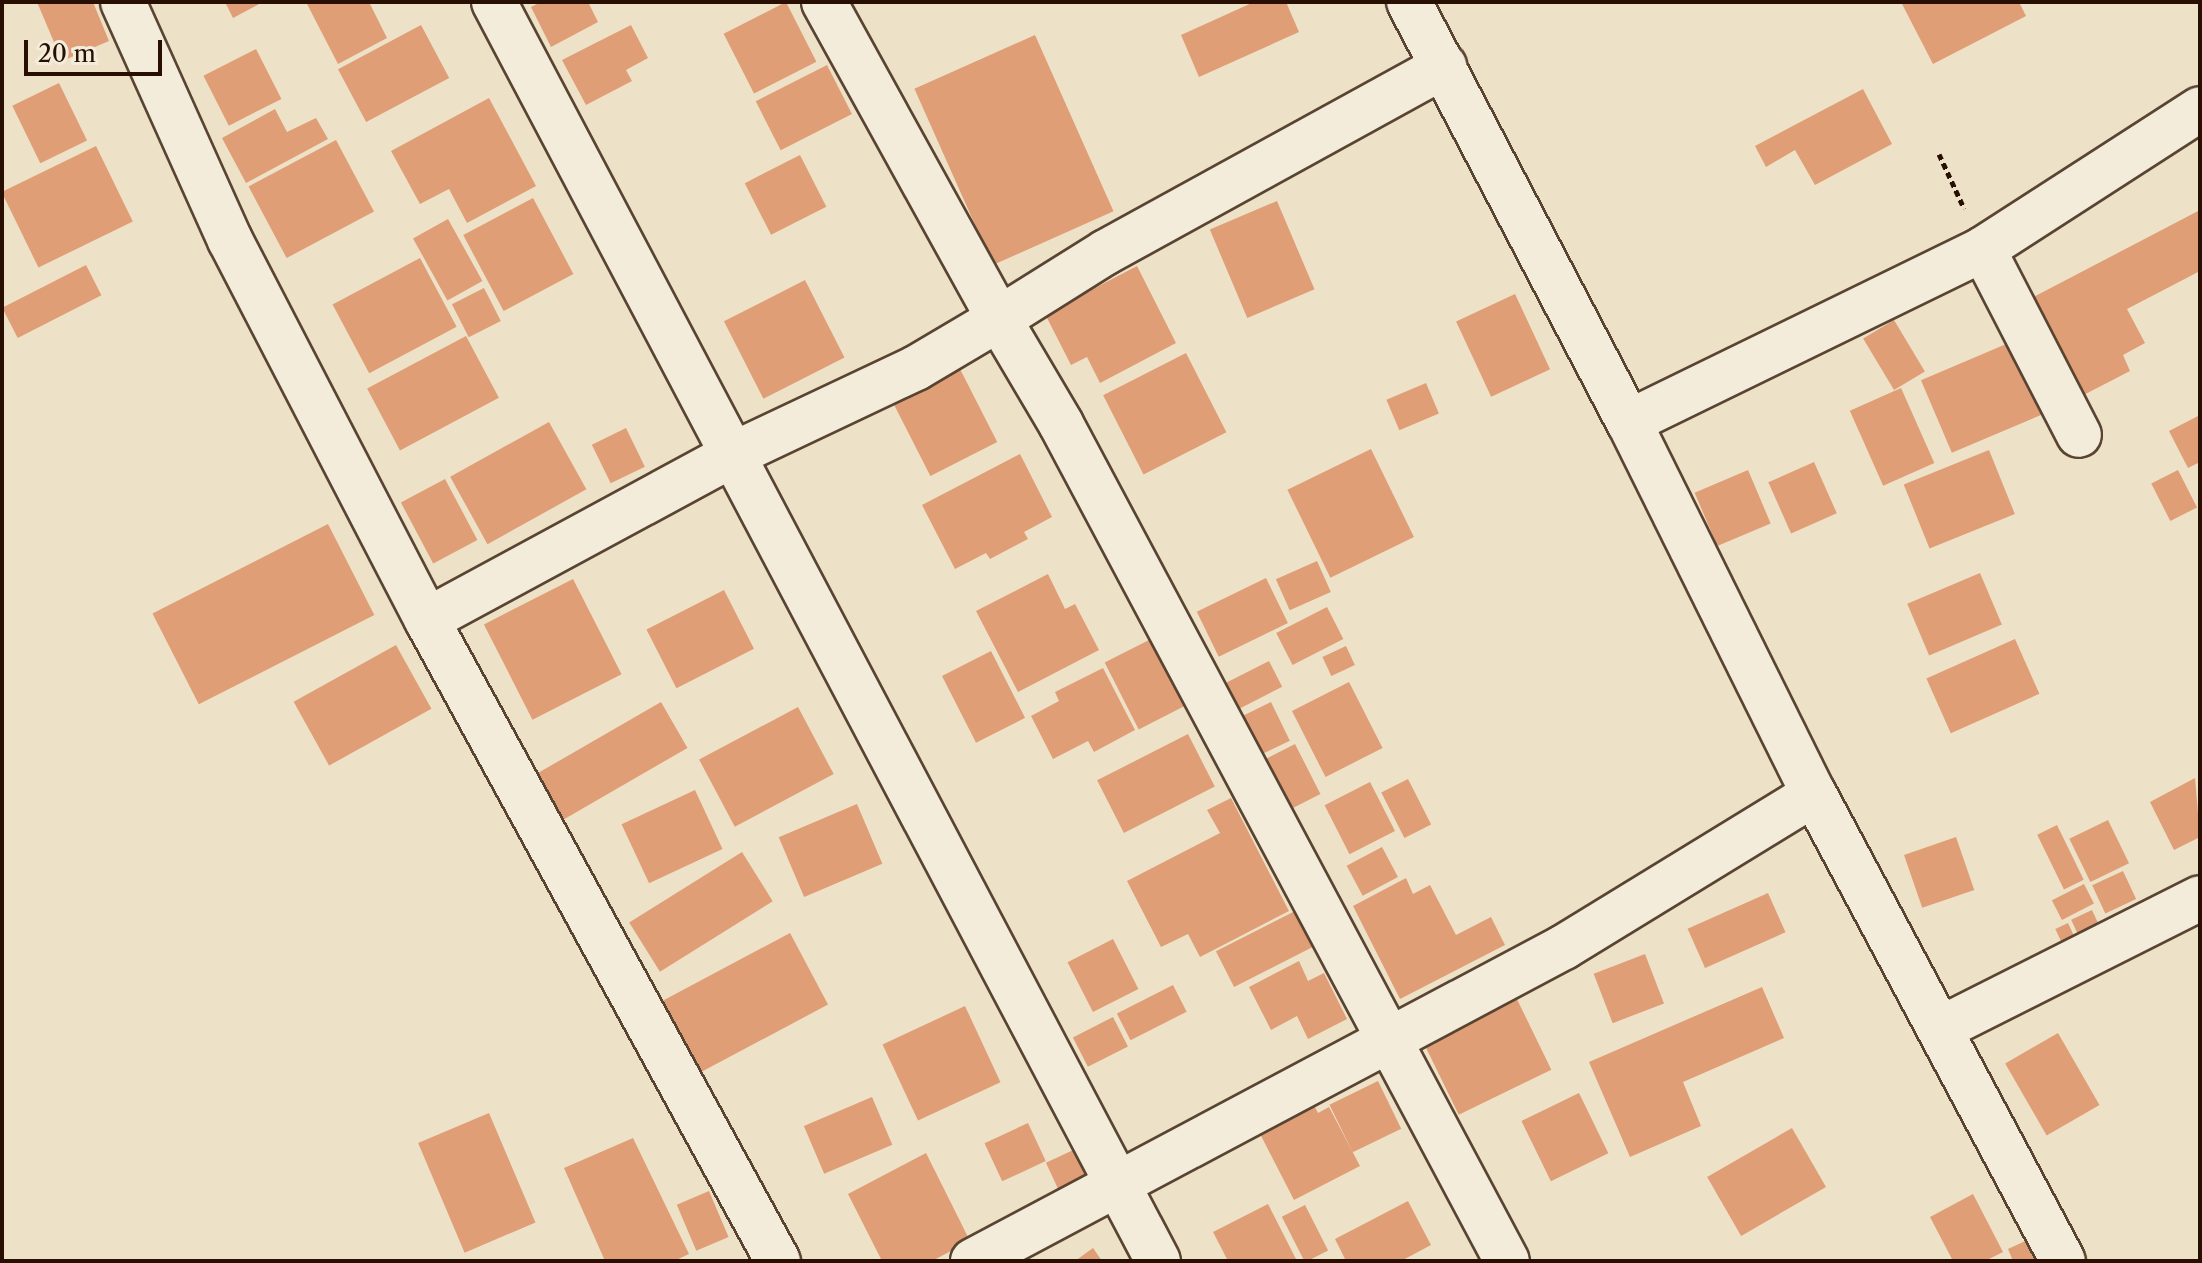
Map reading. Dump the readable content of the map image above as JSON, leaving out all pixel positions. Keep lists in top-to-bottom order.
{
  "scale_bar": "20 m"
}
